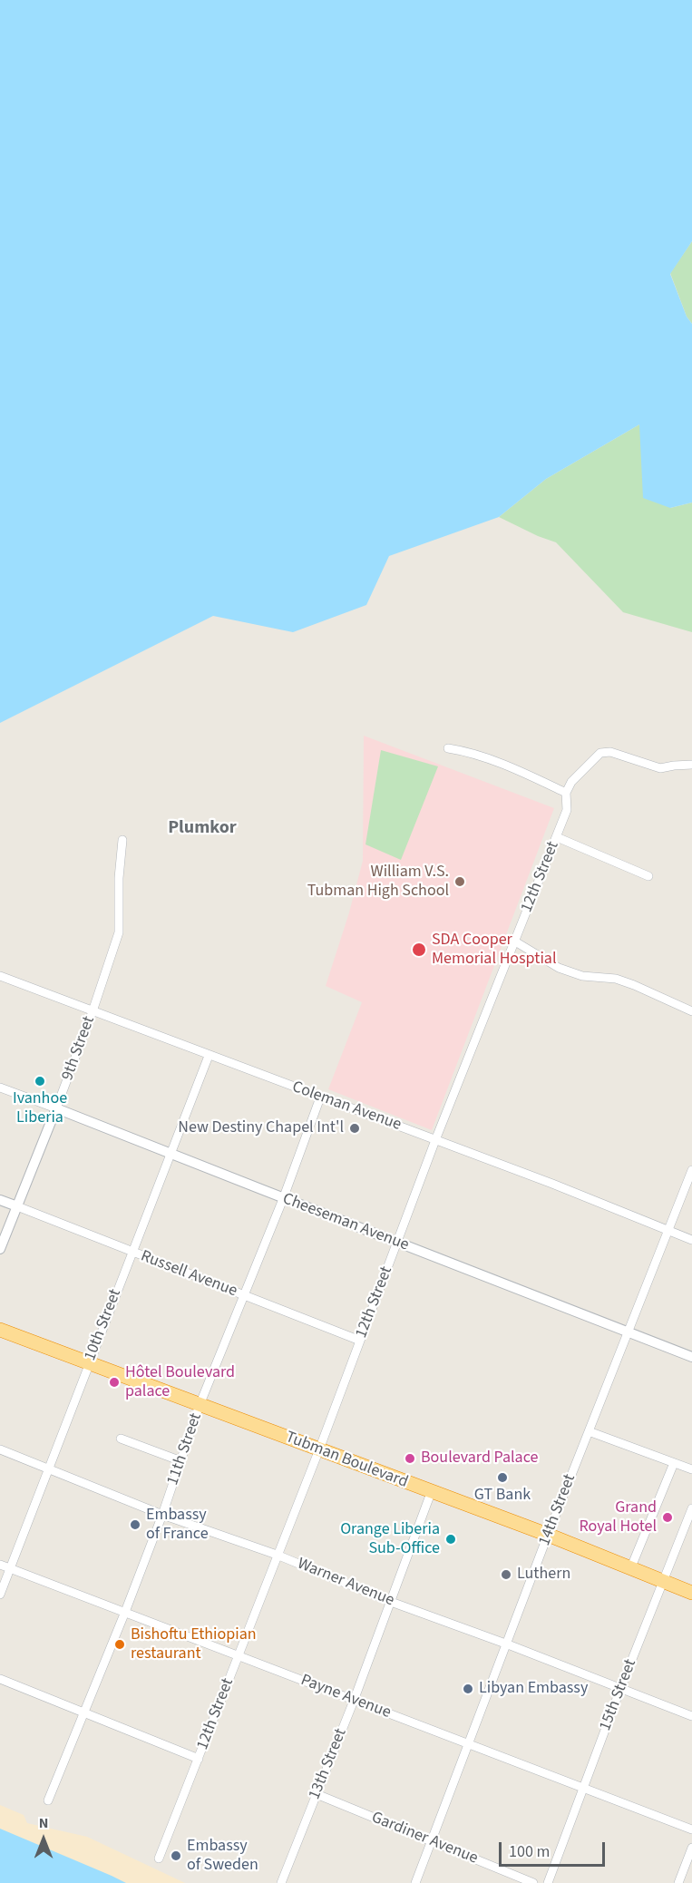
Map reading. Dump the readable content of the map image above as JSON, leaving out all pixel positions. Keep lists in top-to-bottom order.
{
  "streets": {
    "highway": ["Tubman Boulevard"],
    "street": [
      "12th Street",
      "9th Street",
      "Coleman Avenue",
      "Cheeseman Avenue",
      "Russell Avenue",
      "10th Street",
      "11th Street",
      "14th Street",
      "Warner Avenue",
      "15th Street",
      "Payne Avenue",
      "13th Street",
      "Gardiner Avenue"
    ]
  },
  "crossings": [
    ["12th Street", "Coleman Avenue"],
    ["12th Street", "Cheeseman Avenue"],
    ["12th Street", "Russell Avenue"],
    ["12th Street", "Tubman Boulevard"],
    ["12th Street", "Warner Avenue"],
    ["12th Street", "Payne Avenue"],
    ["9th Street", "Coleman Avenue"],
    ["9th Street", "Cheeseman Avenue"],
    ["9th Street", "Russell Avenue"],
    ["Coleman Avenue", "10th Street"],
    ["Coleman Avenue", "11th Street"],
    ["Coleman Avenue", "14th Street"],
    ["Cheeseman Avenue", "10th Street"],
    ["Cheeseman Avenue", "11th Street"],
    ["Cheeseman Avenue", "14th Street"],
    ["Russell Avenue", "10th Street"],
    ["Russell Avenue", "11th Street"],
    ["10th Street", "Tubman Boulevard"],
    ["10th Street", "Warner Avenue"],
    ["10th Street", "Payne Avenue"],
    ["11th Street", "Tubman Boulevard"],
    ["11th Street", "Warner Avenue"],
    ["11th Street", "Payne Avenue"],
    ["Tubman Boulevard", "14th Street"],
    ["Tubman Boulevard", "15th Street"],
    ["Tubman Boulevard", "13th Street"],
    ["14th Street", "Warner Avenue"],
    ["14th Street", "Payne Avenue"],
    ["14th Street", "Gardiner Avenue"],
    ["Warner Avenue", "15th Street"],
    ["Warner Avenue", "13th Street"],
    ["15th Street", "Payne Avenue"],
    ["Payne Avenue", "13th Street"],
    ["13th Street", "Gardiner Avenue"]
  ],
  "districts": ["Plumkor"],
  "places": [
    "William V.S. Tubman High School",
    "SDA Cooper Memorial Hosptial",
    "Ivanhoe Liberia",
    "New Destiny Chapel Int'l",
    "Hôtel Boulevard palace",
    "Boulevard Palace",
    "GT Bank",
    "Grand Royal Hotel",
    "Embassy of France",
    "Orange Liberia Sub-Office",
    "Luthern",
    "Bishoftu Ethiopian restaurant",
    "Libyan Embassy",
    "Embassy of Sweden"
  ],
  "scale_bar": "100 m",
  "north": "top"
}
